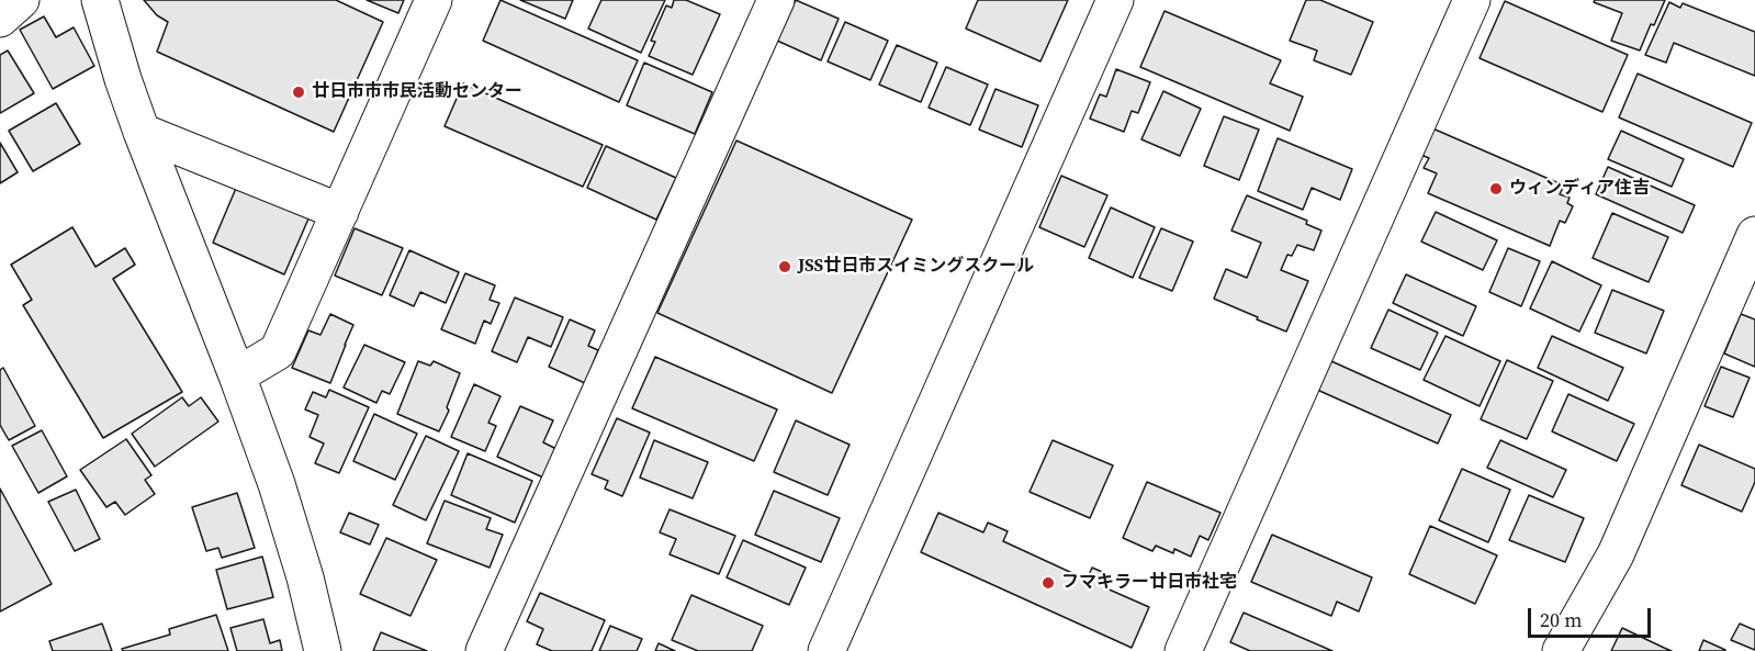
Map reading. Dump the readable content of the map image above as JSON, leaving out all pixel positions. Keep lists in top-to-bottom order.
{
  "places": [
    "廿日市市市民活動センター",
    "ウィンディア住吉",
    "JSS廿日市スイミングスクール",
    "フマキラー廿日市社宅"
  ],
  "scale_bar": "20 m"
}
